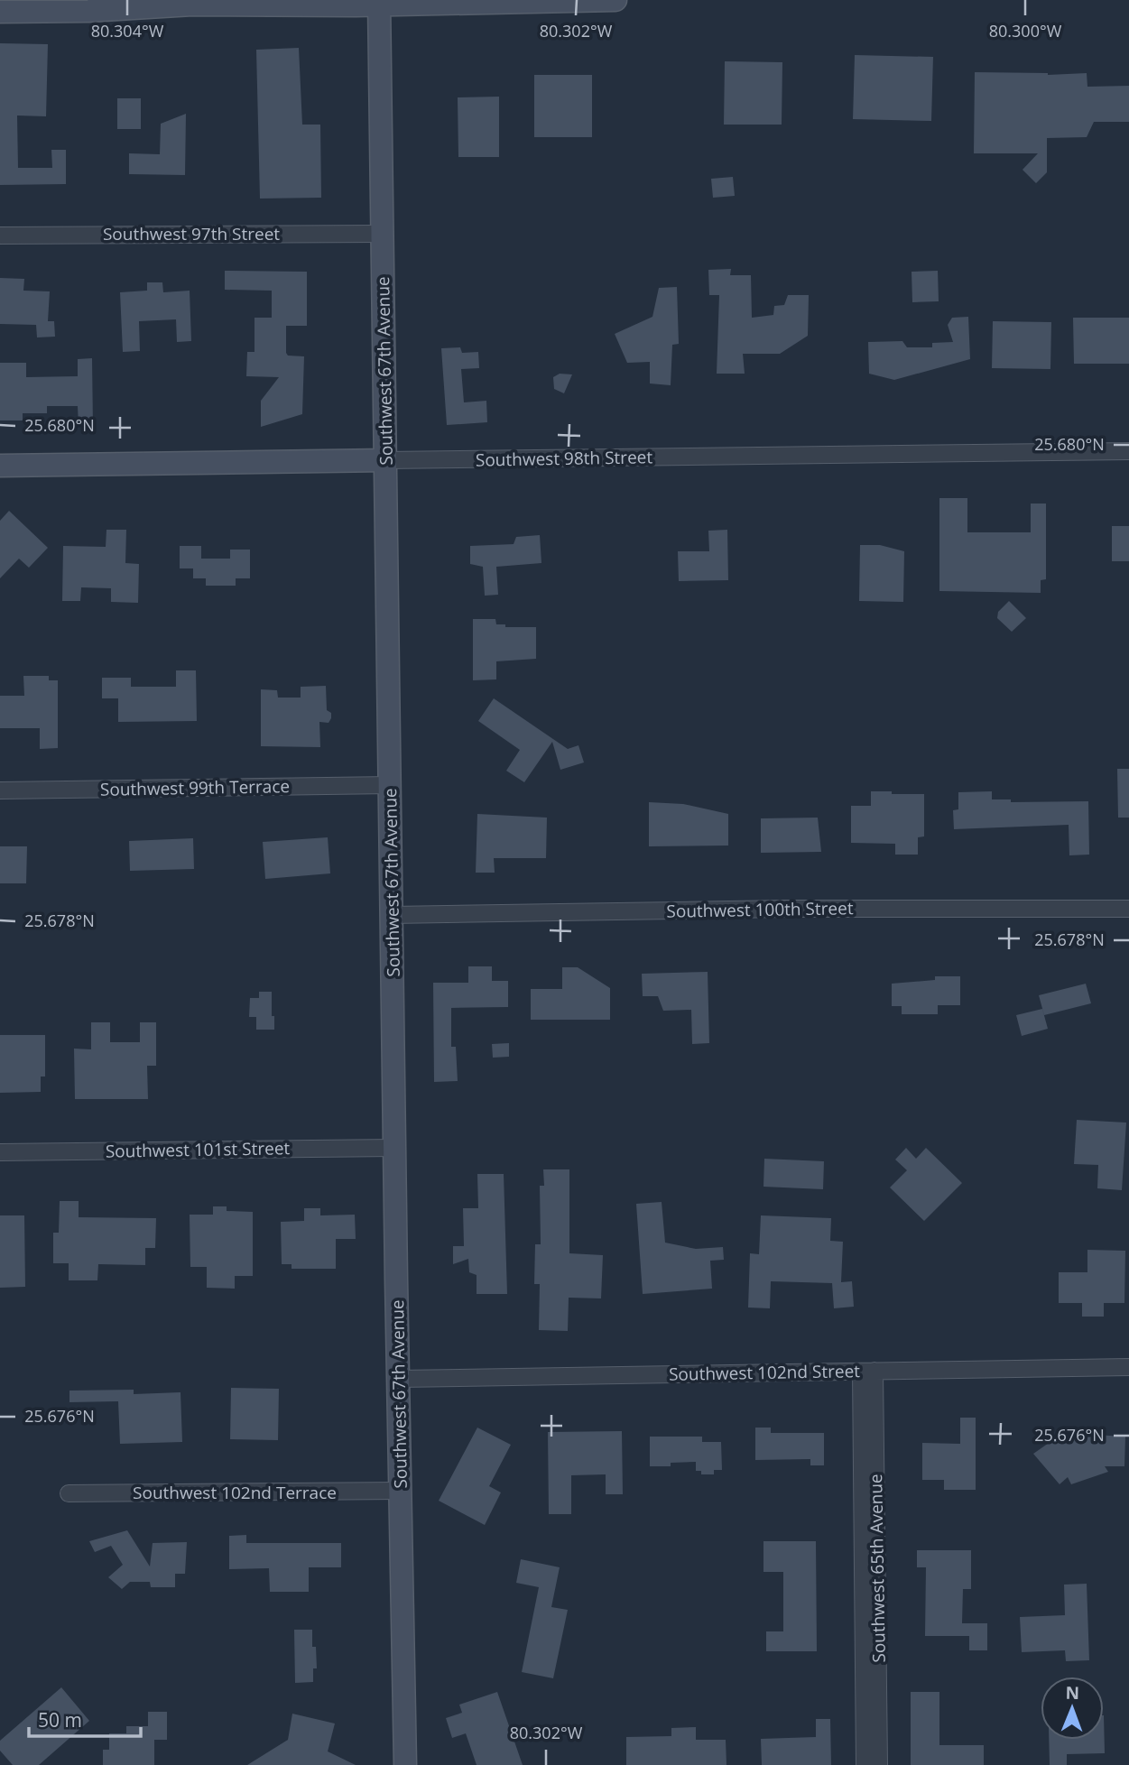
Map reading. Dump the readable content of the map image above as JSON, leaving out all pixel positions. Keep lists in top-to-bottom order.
{
  "streets": {
    "main road": ["Southwest 67th Avenue", "Southwest 98th Street"],
    "street": [
      "Southwest 97th Street",
      "Southwest 99th Terrace",
      "Southwest 100th Street",
      "Southwest 101st Street",
      "Southwest 102nd Street",
      "Southwest 102nd Terrace",
      "Southwest 65th Avenue"
    ]
  },
  "crossings": [
    ["Southwest 97th Street", "Southwest 67th Avenue"],
    ["Southwest 67th Avenue", "Southwest 98th Street"],
    ["Southwest 67th Avenue", "Southwest 99th Terrace"],
    ["Southwest 67th Avenue", "Southwest 100th Street"],
    ["Southwest 67th Avenue", "Southwest 101st Street"],
    ["Southwest 67th Avenue", "Southwest 102nd Street"],
    ["Southwest 67th Avenue", "Southwest 102nd Terrace"],
    ["Southwest 102nd Street", "Southwest 65th Avenue"]
  ],
  "scale_bar": "50 m",
  "north": "top",
  "coordinates": [
    "80.304°W",
    "80.302°W",
    "80.300°W",
    "25.680°N",
    "25.678°N",
    "25.676°N"
  ]
}
